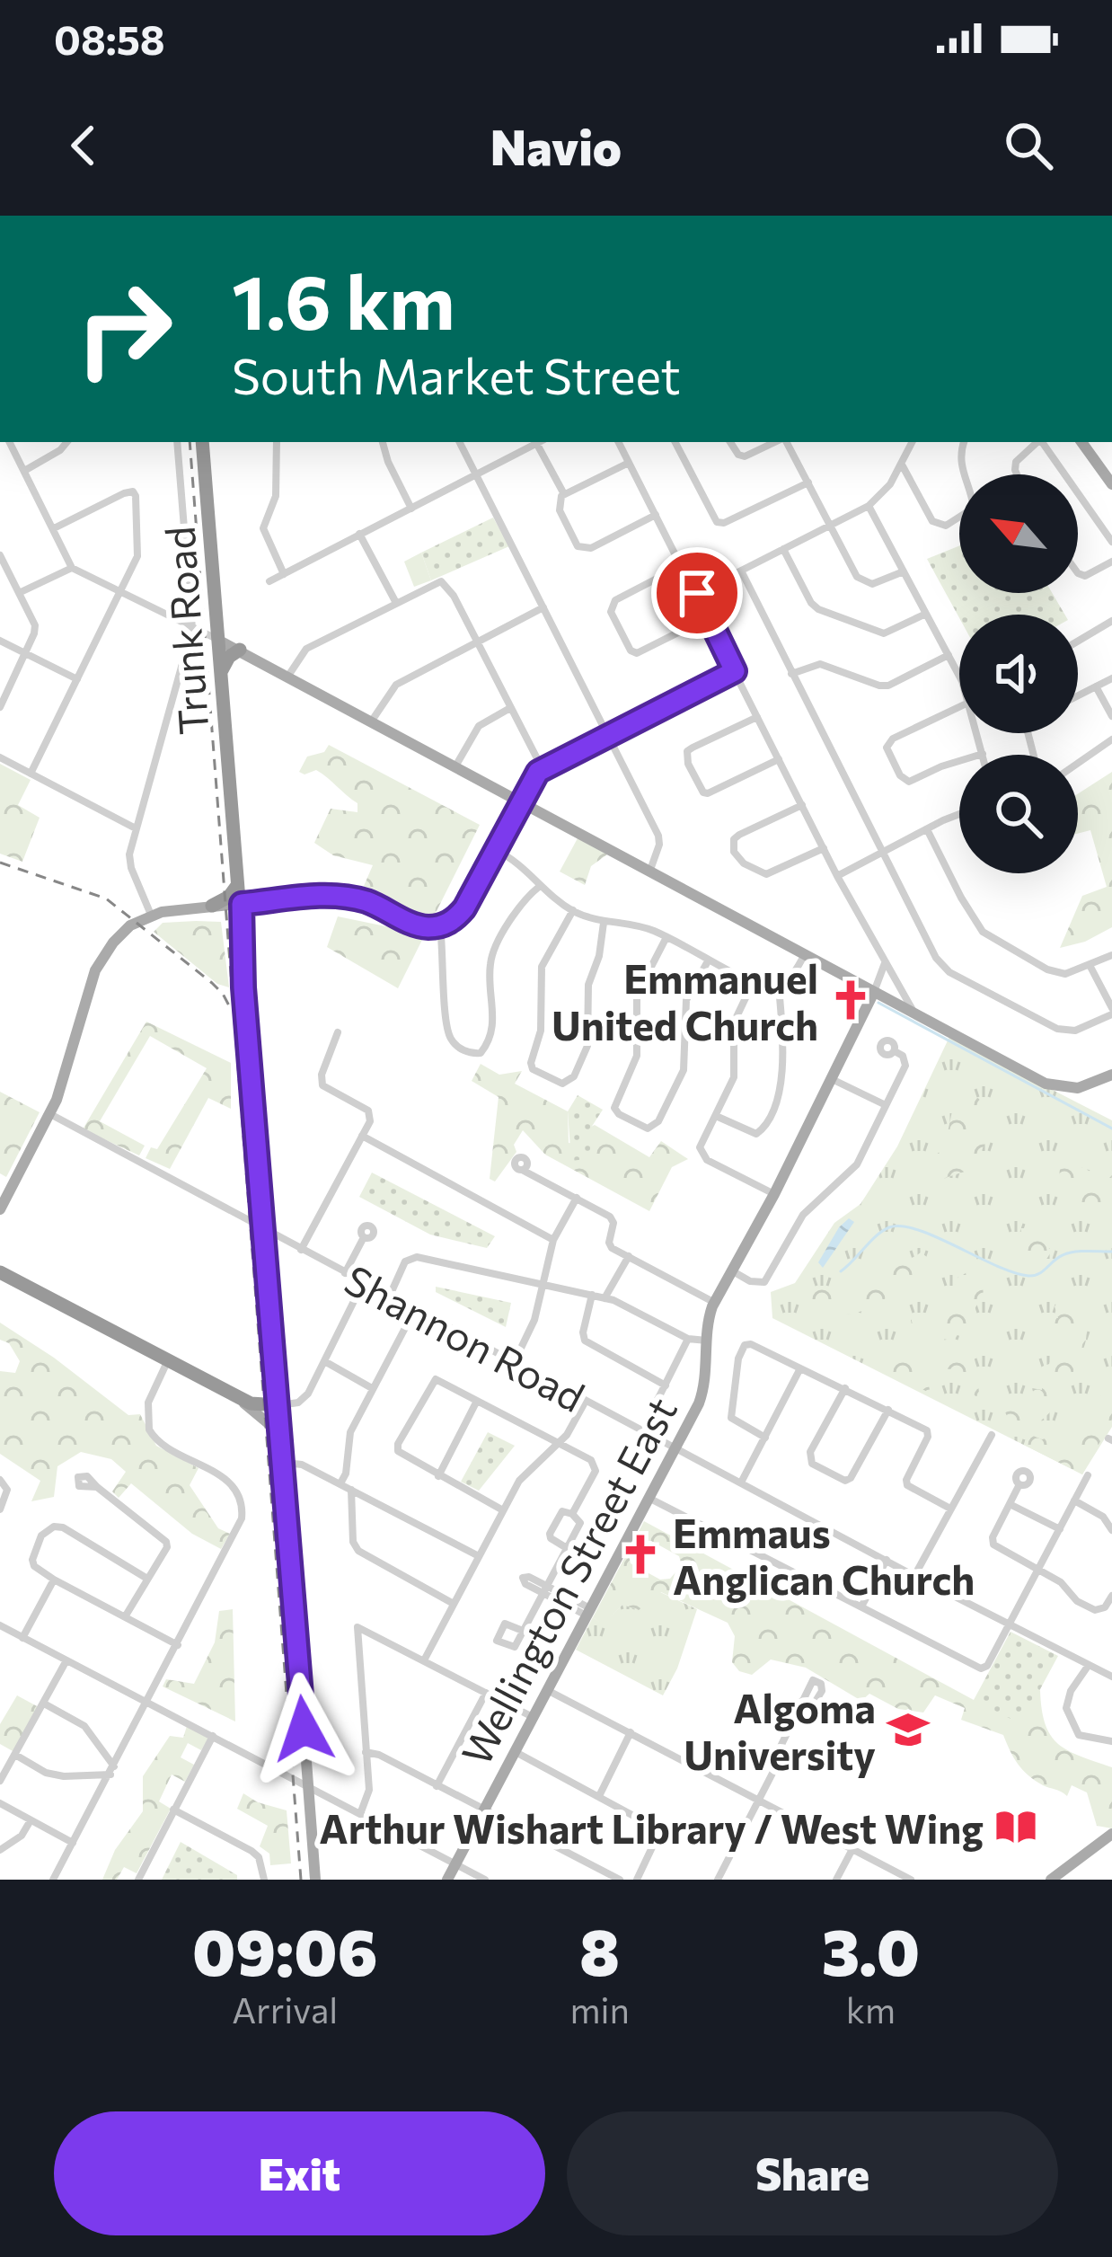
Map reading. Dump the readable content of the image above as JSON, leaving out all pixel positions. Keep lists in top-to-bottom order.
{
  "streets": {
    "highway": ["Trunk Road"],
    "main road": ["Wellington Street East"],
    "street": ["Shannon Road"]
  },
  "crossings": [
    ["Trunk Road", "Shannon Road"],
    ["Shannon Road", "Wellington Street East"]
  ],
  "places": {
    "church": ["Emmanuel United Church", "Emmaus Anglican Church"],
    "school or university": ["Algoma University"],
    "library": ["Arthur Wishart Library / West Wing"]
  },
  "north": "top left",
  "page": {
    "status": "08:58",
    "header": "Navio",
    "turn": ["1.6 km", "South Market Street"],
    "eta": [
      "09:06",
      "Arrival",
      "8",
      "min",
      "3.0",
      "km"
    ],
    "buttons": ["Exit", "Share"]
  }
}
